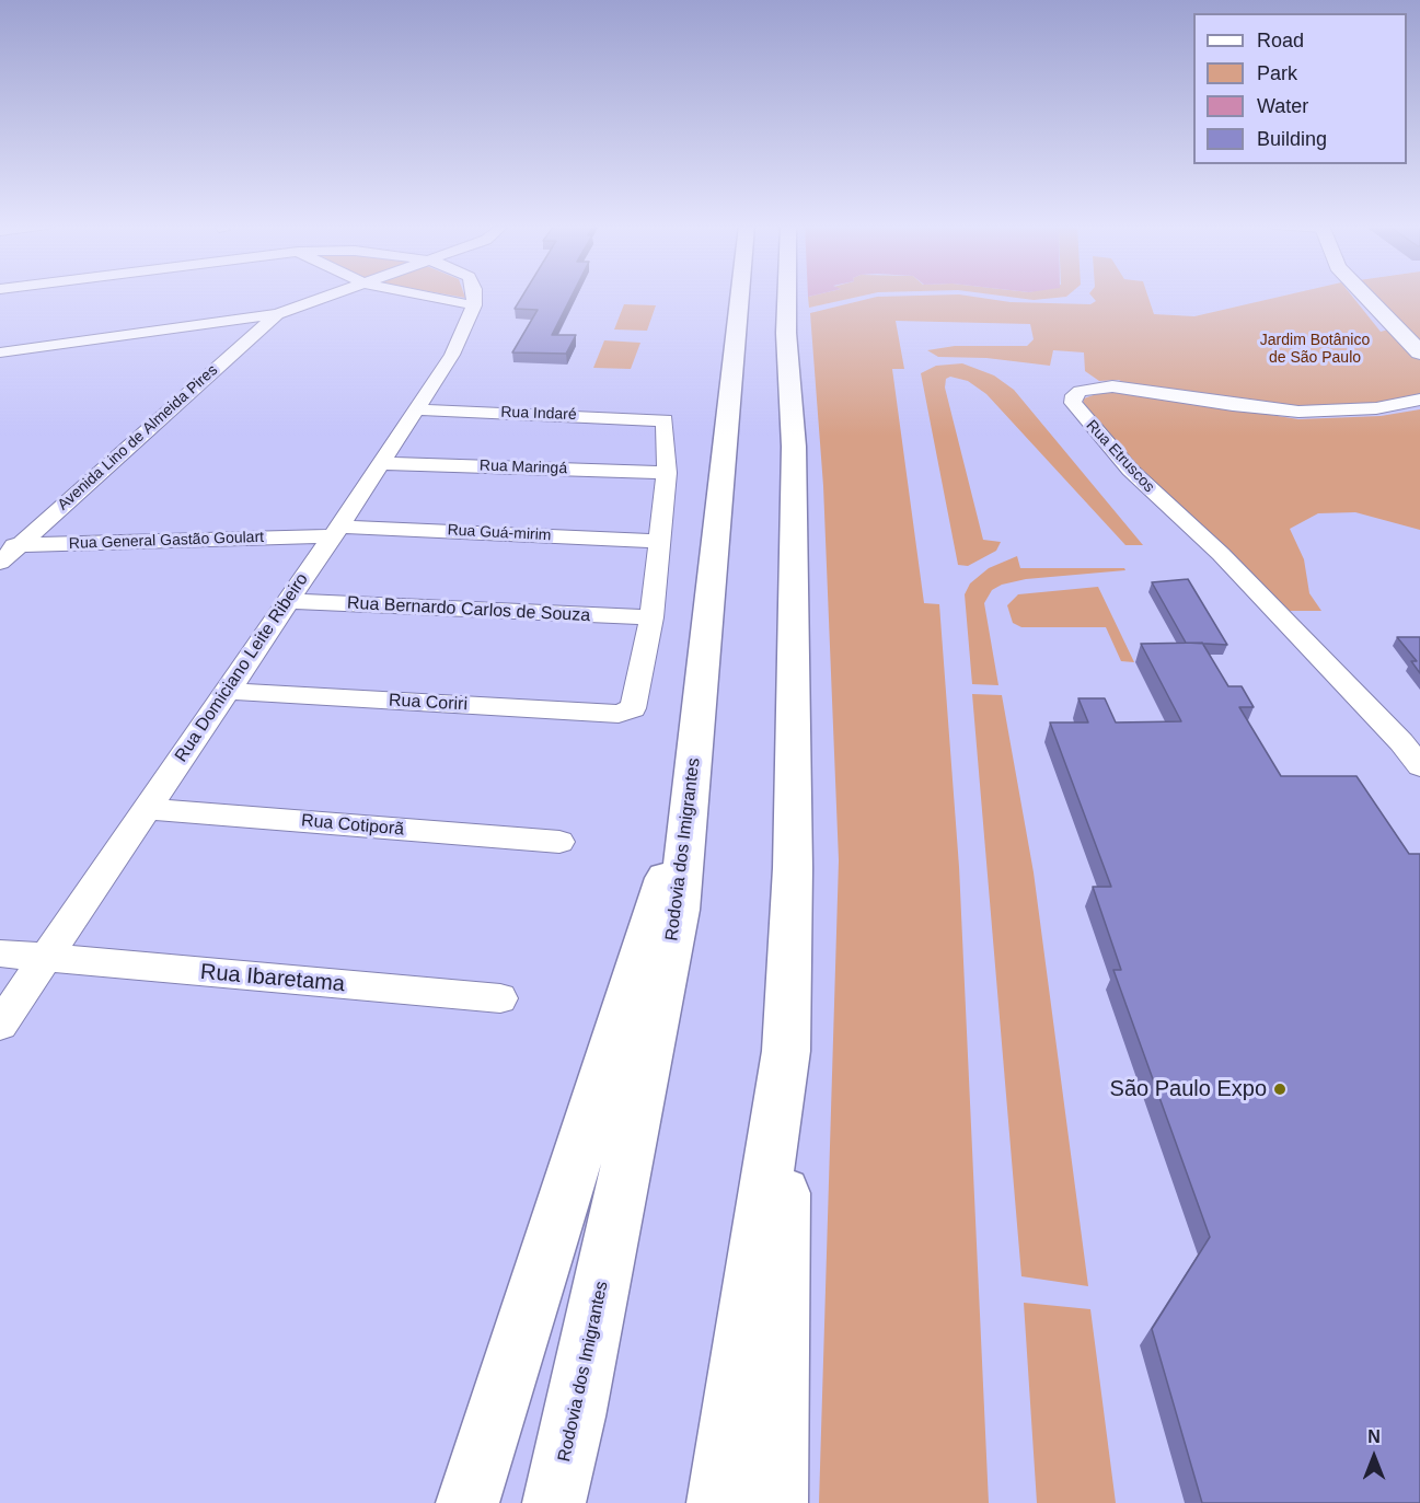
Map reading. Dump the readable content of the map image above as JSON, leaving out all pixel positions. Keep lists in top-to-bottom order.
{
  "streets": {
    "highway": ["Rodovia dos Imigrantes"],
    "street": [
      "Rua Indaré",
      "Avenida Lino de Almeida Pires",
      "Rua Etruscos",
      "Rua Maringá",
      "Rua Guá-mirim",
      "Rua General Gastão Goulart",
      "Rua Bernardo Carlos de Souza",
      "Rua Domiciano Leite Ribeiro",
      "Rua Coriri",
      "Rua Cotiporã",
      "Rua Ibaretama"
    ]
  },
  "crossings": [
    ["Rua Indaré", "Rua Maringá"],
    ["Rua Indaré", "Rua Domiciano Leite Ribeiro"],
    ["Avenida Lino de Almeida Pires", "Rua General Gastão Goulart"],
    ["Rua Maringá", "Rua Domiciano Leite Ribeiro"],
    ["Rua Guá-mirim", "Rua General Gastão Goulart"],
    ["Rua Guá-mirim", "Rua Domiciano Leite Ribeiro"],
    ["Rua General Gastão Goulart", "Rua Domiciano Leite Ribeiro"],
    ["Rua Bernardo Carlos de Souza", "Rua Domiciano Leite Ribeiro"],
    ["Rua Bernardo Carlos de Souza", "Rua Coriri"],
    ["Rua Domiciano Leite Ribeiro", "Rua Coriri"],
    ["Rua Domiciano Leite Ribeiro", "Rua Cotiporã"],
    ["Rua Domiciano Leite Ribeiro", "Rua Ibaretama"]
  ],
  "parks": ["Jardim Botânico de São Paulo"],
  "places": ["São Paulo Expo"],
  "legend": [
    "Road",
    "Park",
    "Water",
    "Building"
  ],
  "north": "top"
}
